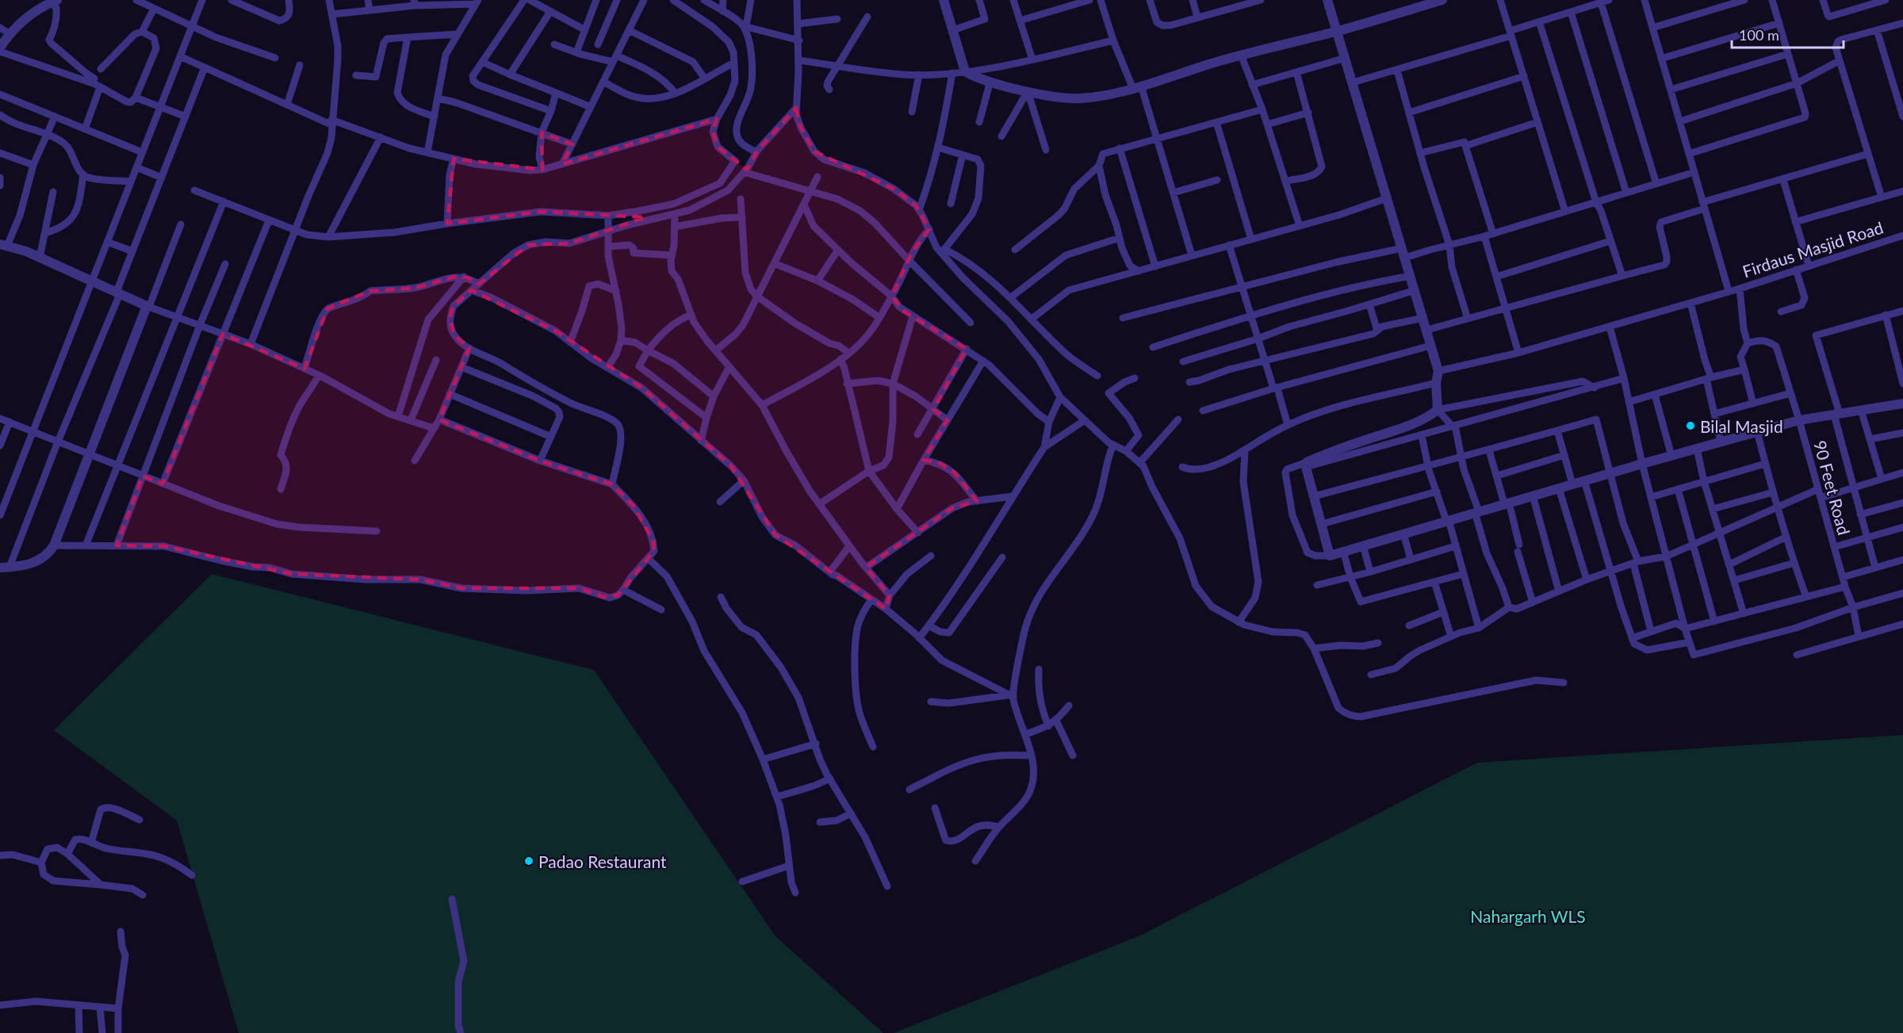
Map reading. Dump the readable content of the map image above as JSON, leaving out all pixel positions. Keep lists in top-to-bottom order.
{
  "streets": {
    "street": ["Firdaus Masjid Road", "90 Feet Road"]
  },
  "parks": ["Nahargarh WLS"],
  "places": ["Bilal Masjid", "Padao Restaurant"],
  "scale_bar": "100 m"
}
